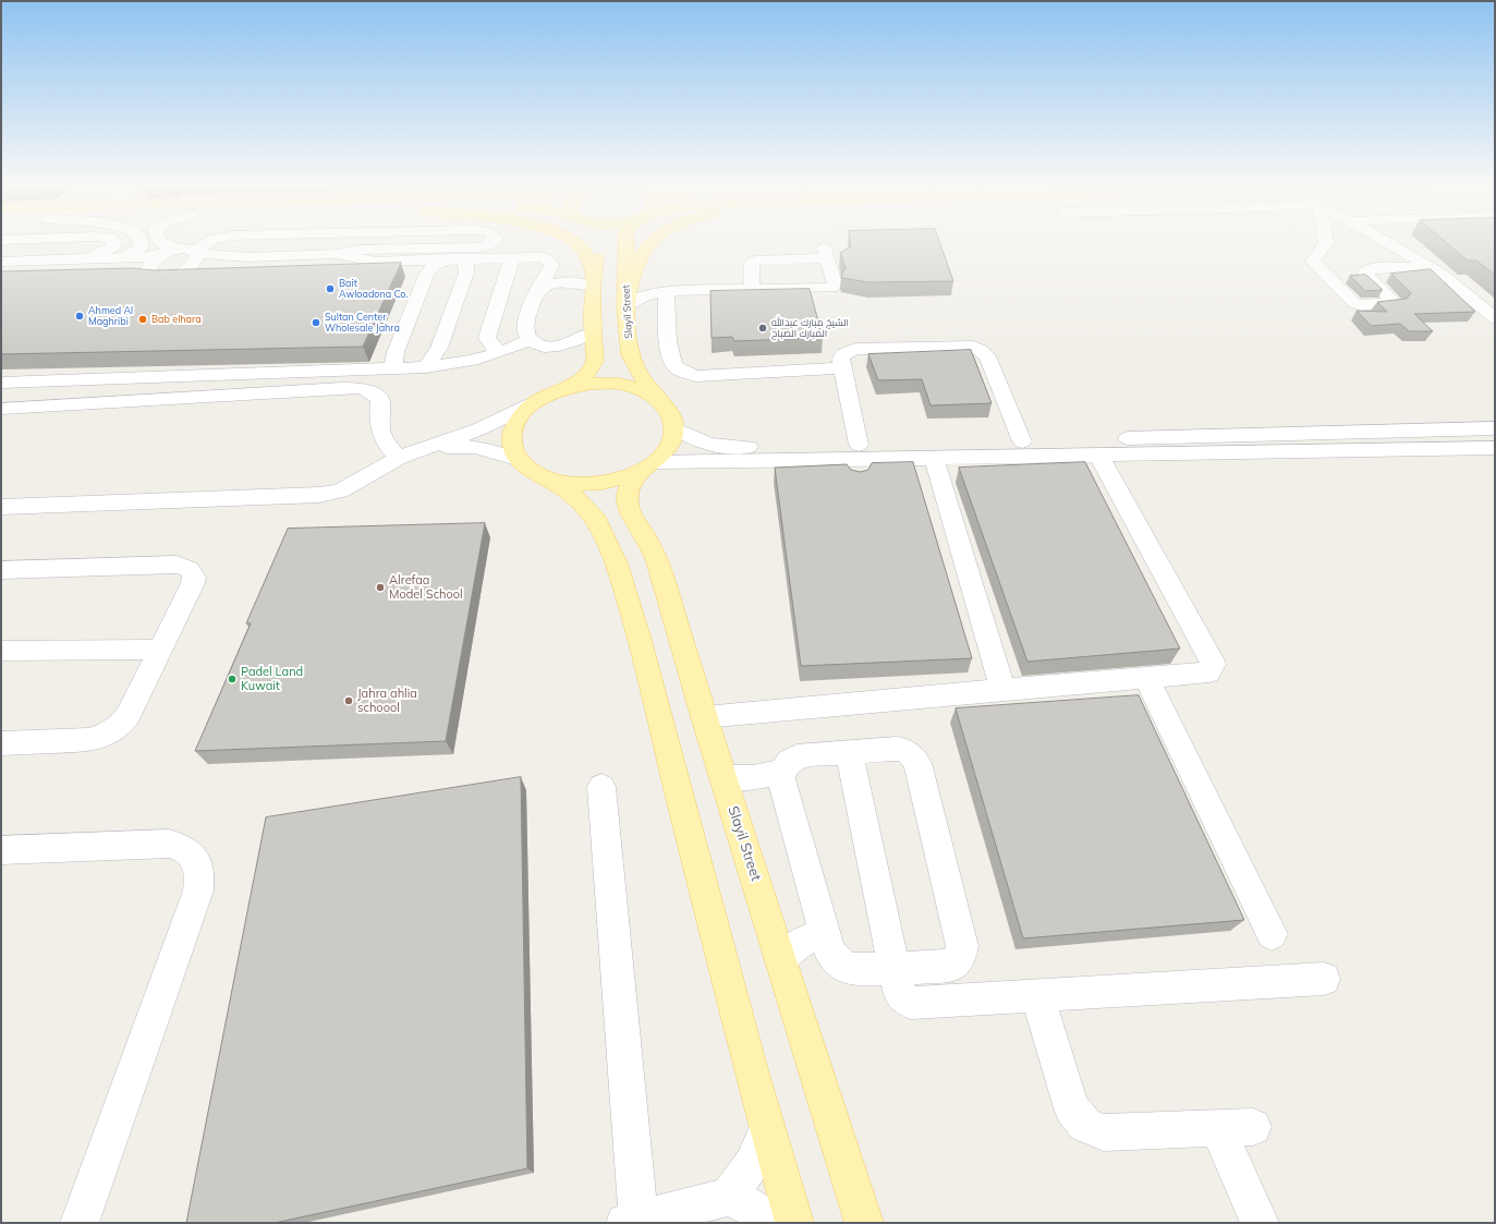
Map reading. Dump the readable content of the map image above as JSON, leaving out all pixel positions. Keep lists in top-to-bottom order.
{
  "streets": {
    "main road": ["Slayil Street"]
  },
  "places": [
    "Bait Awloadona Co.",
    "Ahmed Al Maghribi",
    "Bab elhara",
    "Sultan Center Wholesale Jahra",
    "الشيخ مبارك عبدالله المبارك الصباح",
    "Alrefaa Model School",
    "Padel Land Kuwait",
    "Jahra ahlia schoool"
  ]
}
